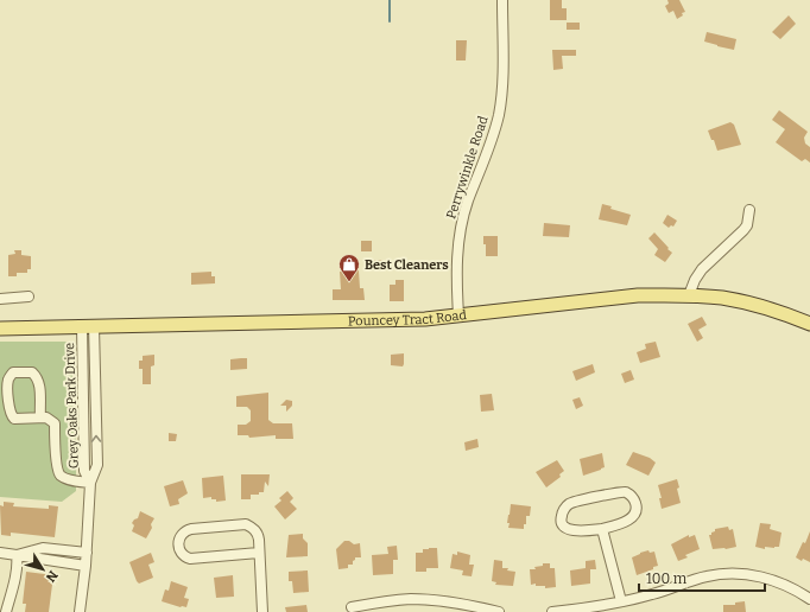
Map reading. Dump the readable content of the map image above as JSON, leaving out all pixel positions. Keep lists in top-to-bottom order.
{
  "streets": {
    "main road": ["Pouncey Tract Road"],
    "street": ["Perrywinkle Road", "Grey Oaks Park Drive"]
  },
  "crossings": [
    ["Perrywinkle Road", "Pouncey Tract Road"],
    ["Pouncey Tract Road", "Grey Oaks Park Drive"]
  ],
  "places": {
    "shop": ["Best Cleaners"]
  },
  "scale_bar": "100 m",
  "north": "bottom right"
}
